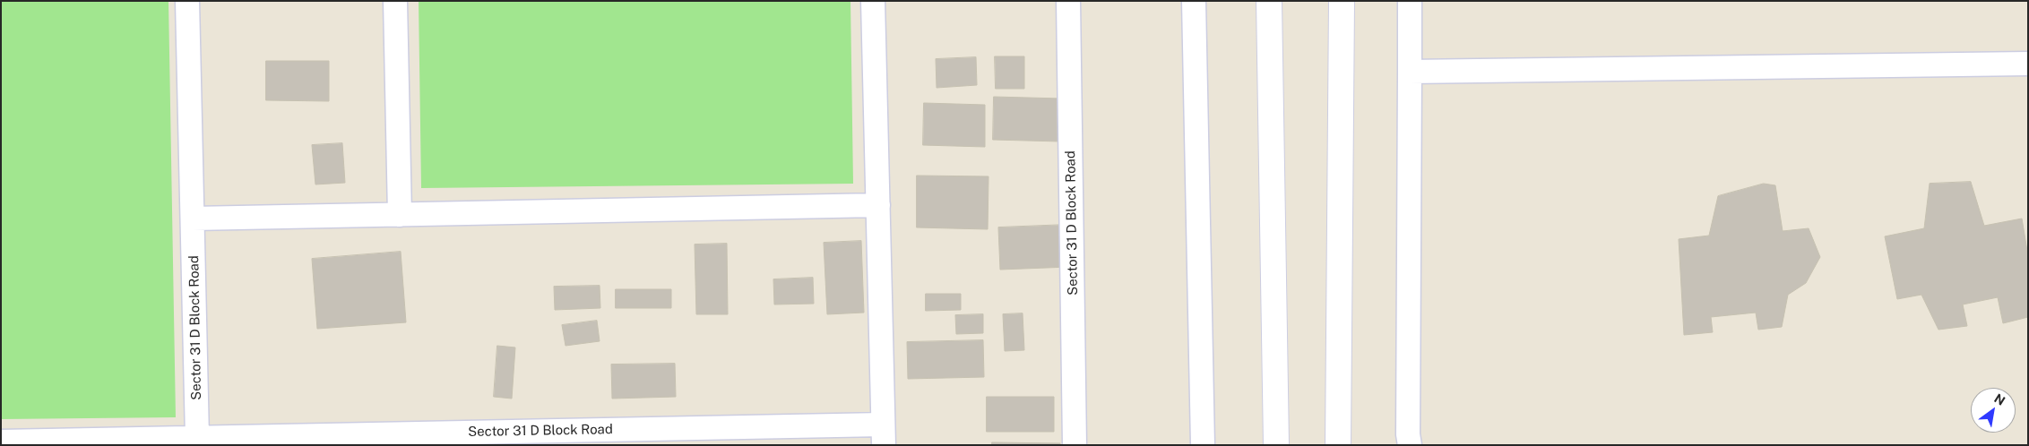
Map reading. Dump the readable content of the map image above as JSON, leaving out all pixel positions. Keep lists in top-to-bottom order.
{
  "streets": {
    "street": ["Sector 31 D Block Road"]
  },
  "north": "top right"
}
